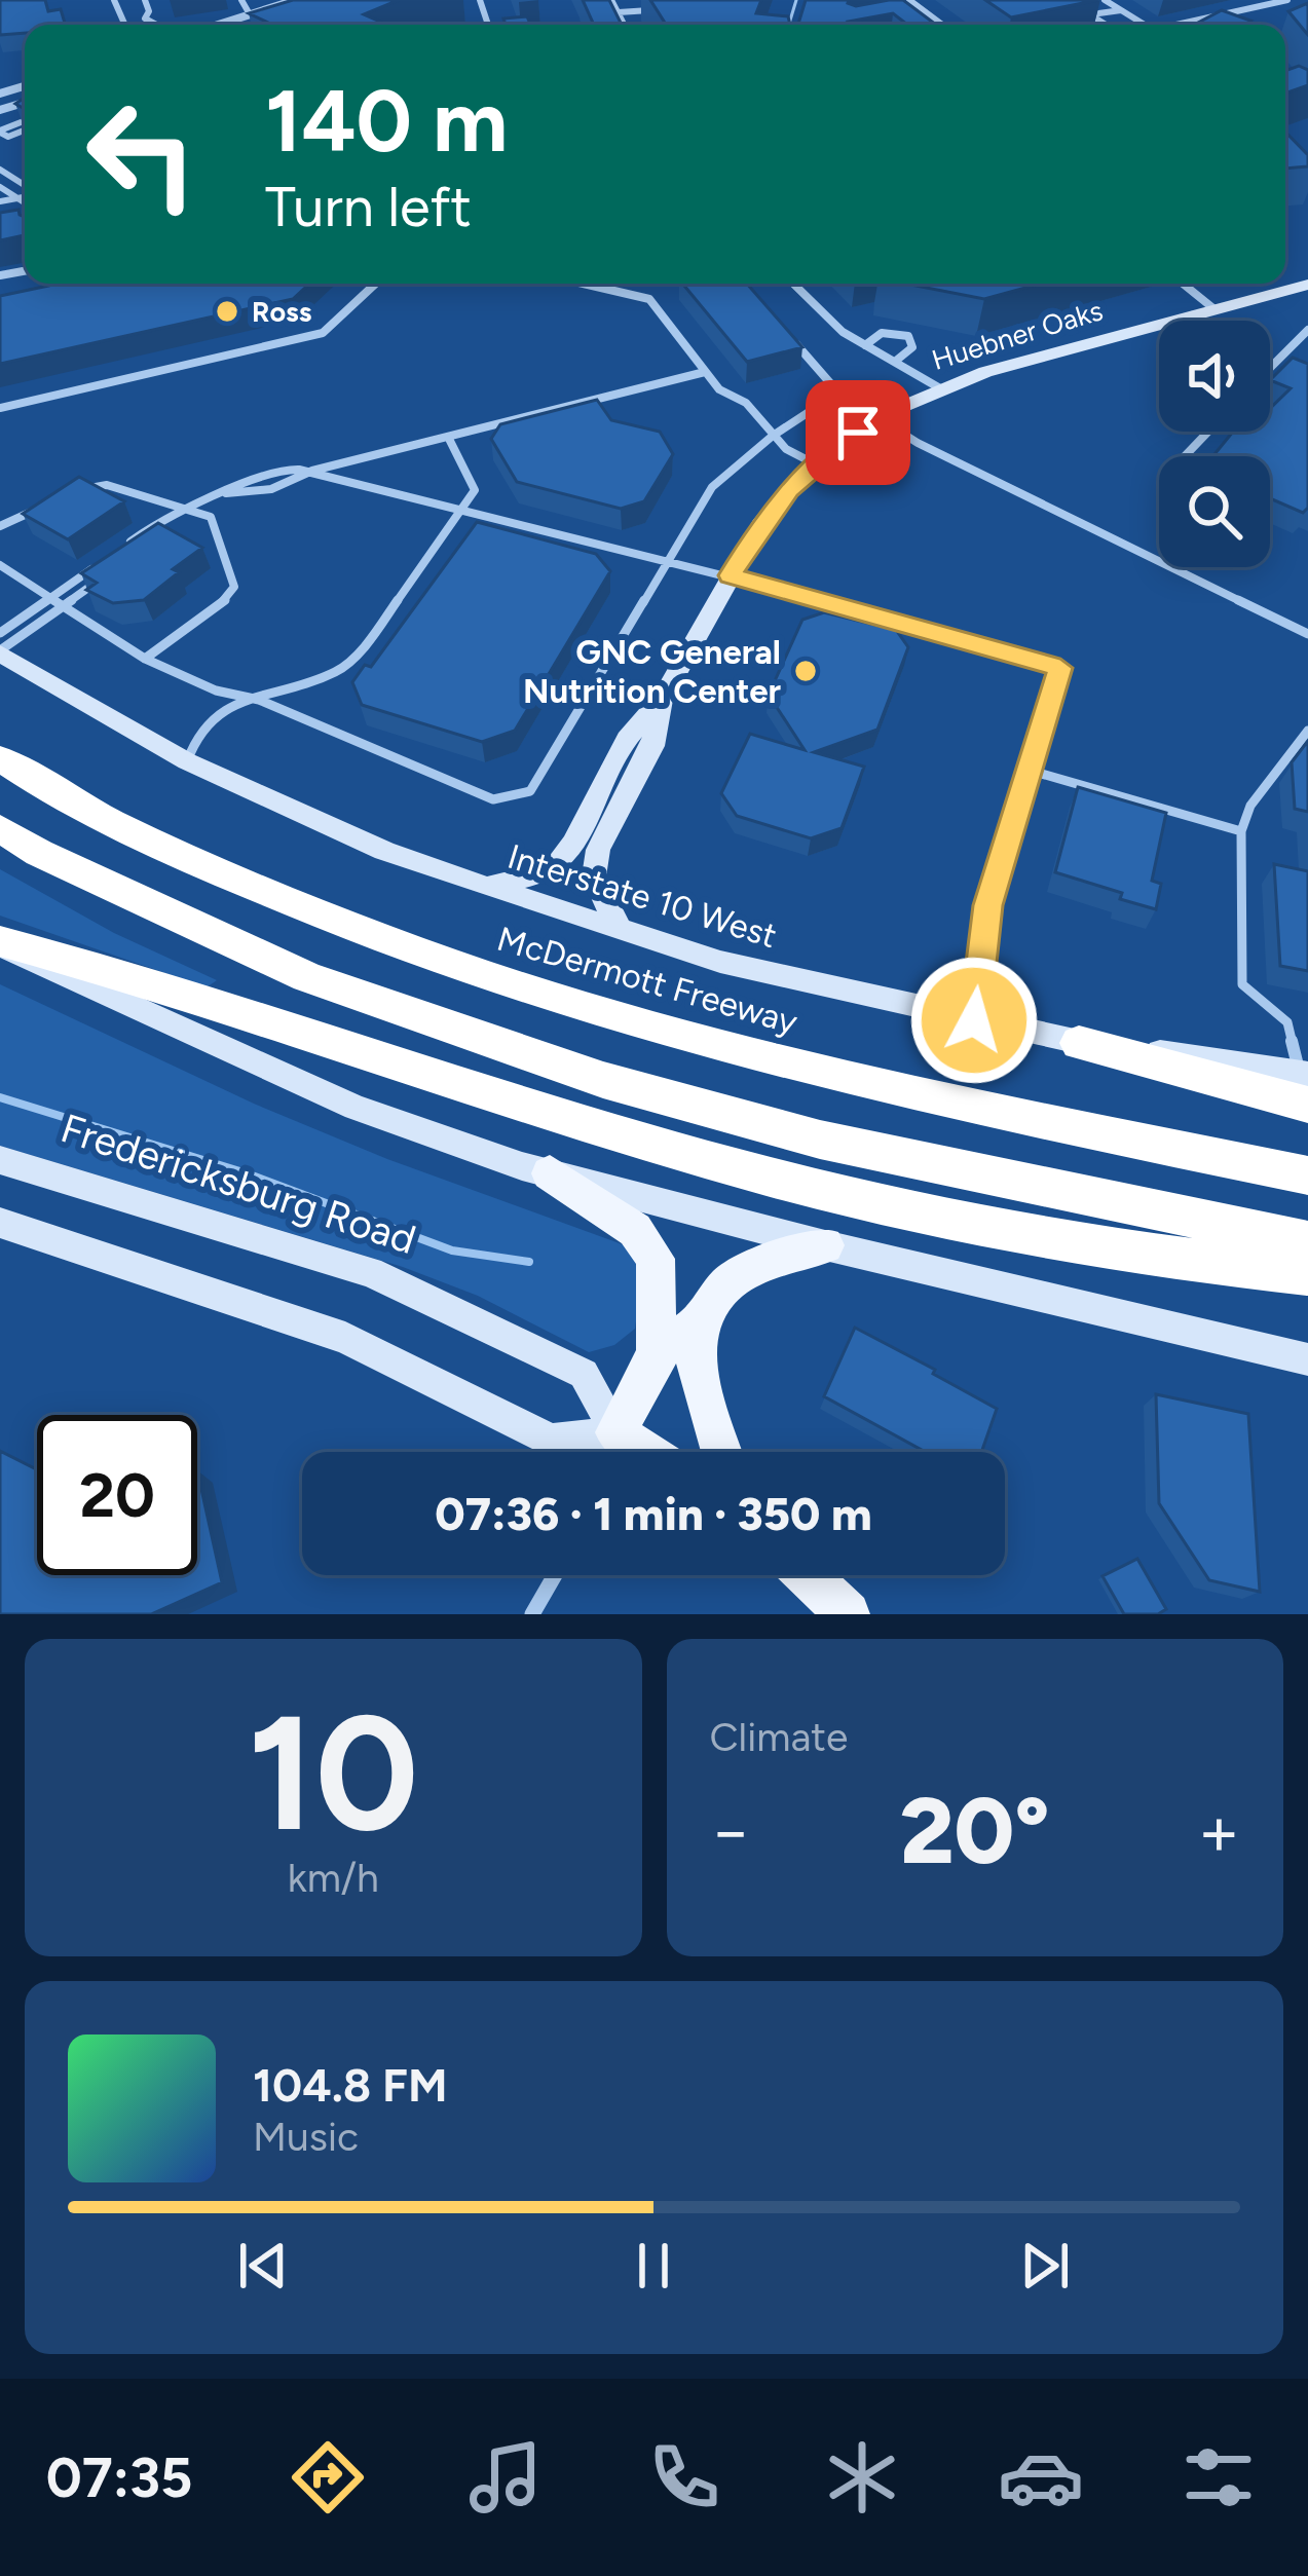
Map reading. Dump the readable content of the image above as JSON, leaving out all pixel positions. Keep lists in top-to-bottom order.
{
  "streets": {
    "highway": ["McDermott Freeway"],
    "main road": ["Huebner Oaks", "Interstate 10 West", "Fredericksburg Road"]
  },
  "crossings": [
    ["Huebner Oaks", "Interstate 10 West"]
  ],
  "places": ["Ross", "GNC General Nutrition Center"],
  "page": {
    "turn": ["140 m", "Turn left"],
    "limit": "20",
    "trip": "07:36 · 1 min · 350 m",
    "tile": [
      ["10", "km/h"],
      "Climate"
    ],
    "heat": ["−", "20°", "+"],
    "song": ["104.8 FM", "Music"],
    "tabs": "07:35"
  }
}
